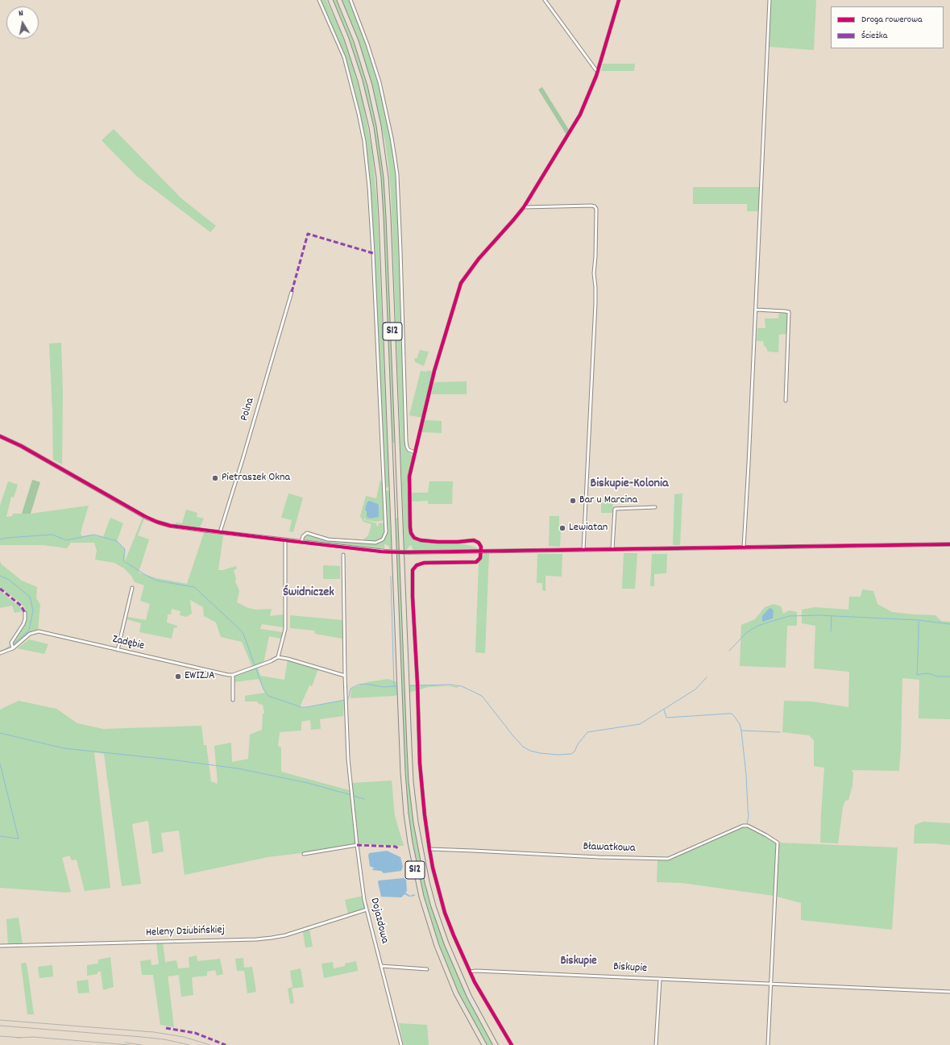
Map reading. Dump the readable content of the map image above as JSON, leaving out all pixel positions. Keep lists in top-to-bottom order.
{
  "streets": {
    "highway": ["S12"],
    "street": [
      "Polna",
      "Zadębie",
      "Bławatkowa",
      "Dojazdowa",
      "Heleny Dziubińskiej",
      "Biskupie"
    ]
  },
  "crossings": [
    ["Bławatkowa", "Biskupie"],
    ["Dojazdowa", "Heleny Dziubińskiej"]
  ],
  "districts": ["Biskupie-Kolonia", "Świdniczek", "Biskupie"],
  "places": [
    "Pietraszek Okna",
    "Bar u Marcina",
    "Lewiatan",
    "EWIZJA"
  ],
  "legend": ["Droga rowerowa", "Ścieżka"],
  "north": "top"
}
